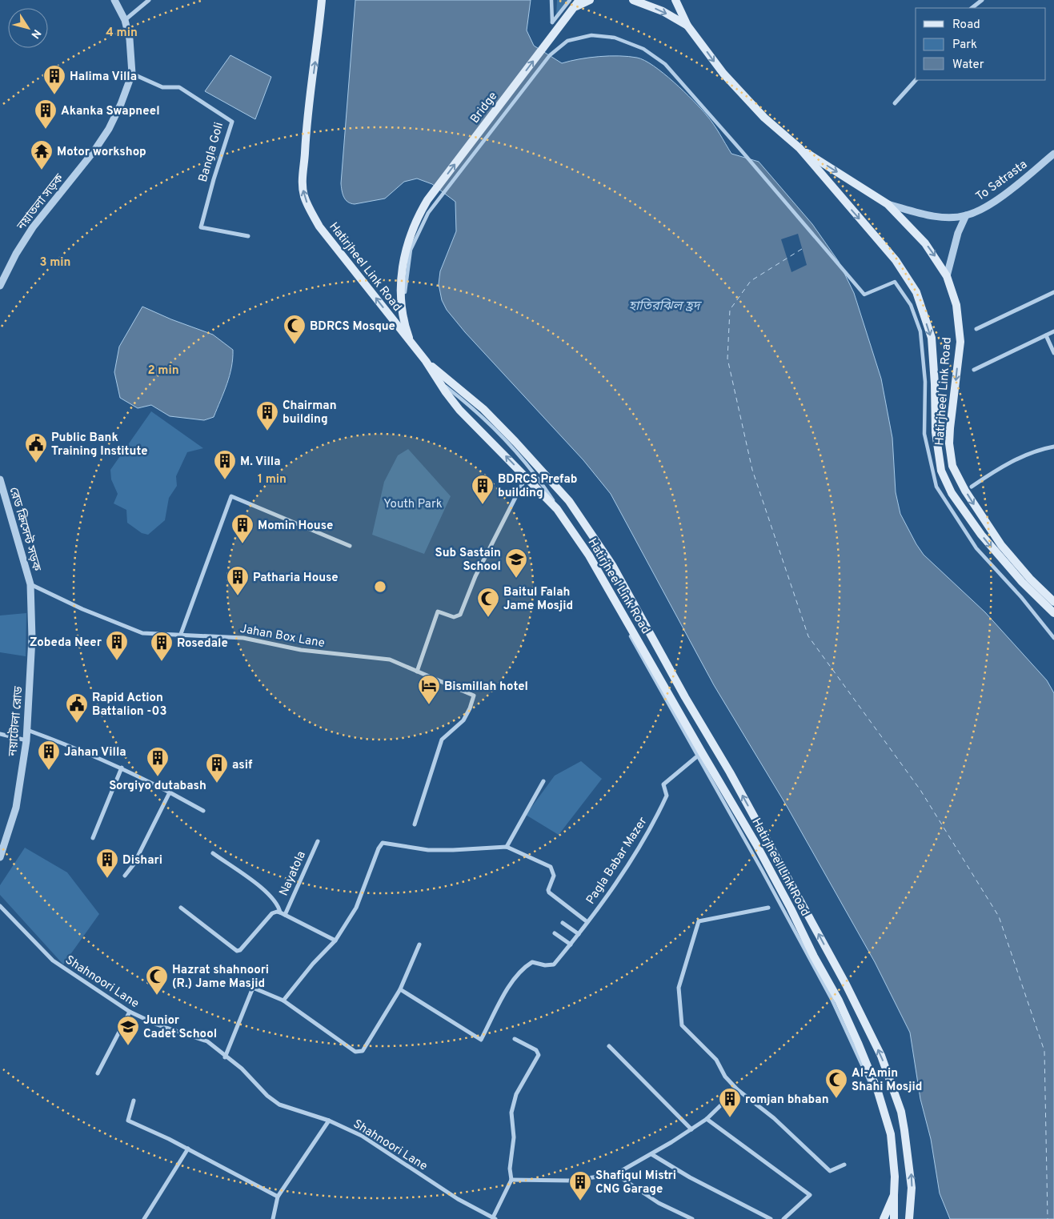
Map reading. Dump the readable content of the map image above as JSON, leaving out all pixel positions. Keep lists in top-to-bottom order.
{
  "streets": {
    "main road": ["Bridge", "Hatirjheel Link Road"],
    "street": [
      "Bangla Goli",
      "To Satrasta",
      "নয়াতলা সড়ক",
      "রেড ক্রিসেন্ট সড়ক",
      "Jahan Box Lane",
      "নয়াটোলা রোড",
      "Pagla Babar Mazer",
      "Nayatola",
      "Shahnoori Lane"
    ]
  },
  "crossings": [
    ["Bridge", "Hatirjheel Link Road"],
    ["Bangla Goli", "নয়াতলা সড়ক"],
    ["To Satrasta", "Hatirjheel Link Road"],
    ["Hatirjheel Link Road", "Pagla Babar Mazer"],
    ["রেড ক্রিসেন্ট সড়ক", "Jahan Box Lane"],
    ["রেড ক্রিসেন্ট সড়ক", "নয়াটোলা রোড"],
    ["Jahan Box Lane", "নয়াটোলা রোড"]
  ],
  "one_way": ["Bridge"],
  "water": ["হাতিরঝিল হ্রদ"],
  "parks": ["Youth Park"],
  "places": {
    "building": [
      "Halima Villa",
      "Akanka Swapneel",
      "Chairman building",
      "M. Villa",
      "BDRCS Prefab building",
      "Momin House",
      "Patharia House",
      "Zobeda Neer",
      "Rosedale",
      "Jahan Villa",
      "Sorgiyo dutabash",
      "asif",
      "Dishari",
      "romjan bhaban",
      "Shafiqul Mistri CNG Garage"
    ],
    "temple": ["Motor workshop"],
    "mosque": [
      "BDRCS Mosque",
      "Baitul Falah Jame Mosjid",
      "Hazrat shahnoori (R.) Jame Masjid",
      "Al-Amin Shahi Mosjid"
    ],
    "public building": ["Public Bank Training Institute", "Rapid Action Battalion -03"],
    "school or university": ["Sub Sastain School", "Junior Cadet School"],
    "hotel": ["Bismillah hotel"]
  },
  "legend": ["Road", "Park", "Water"],
  "north": "bottom right",
  "rings": [
    "4 min",
    "3 min",
    "2 min",
    "1 min"
  ]
}
